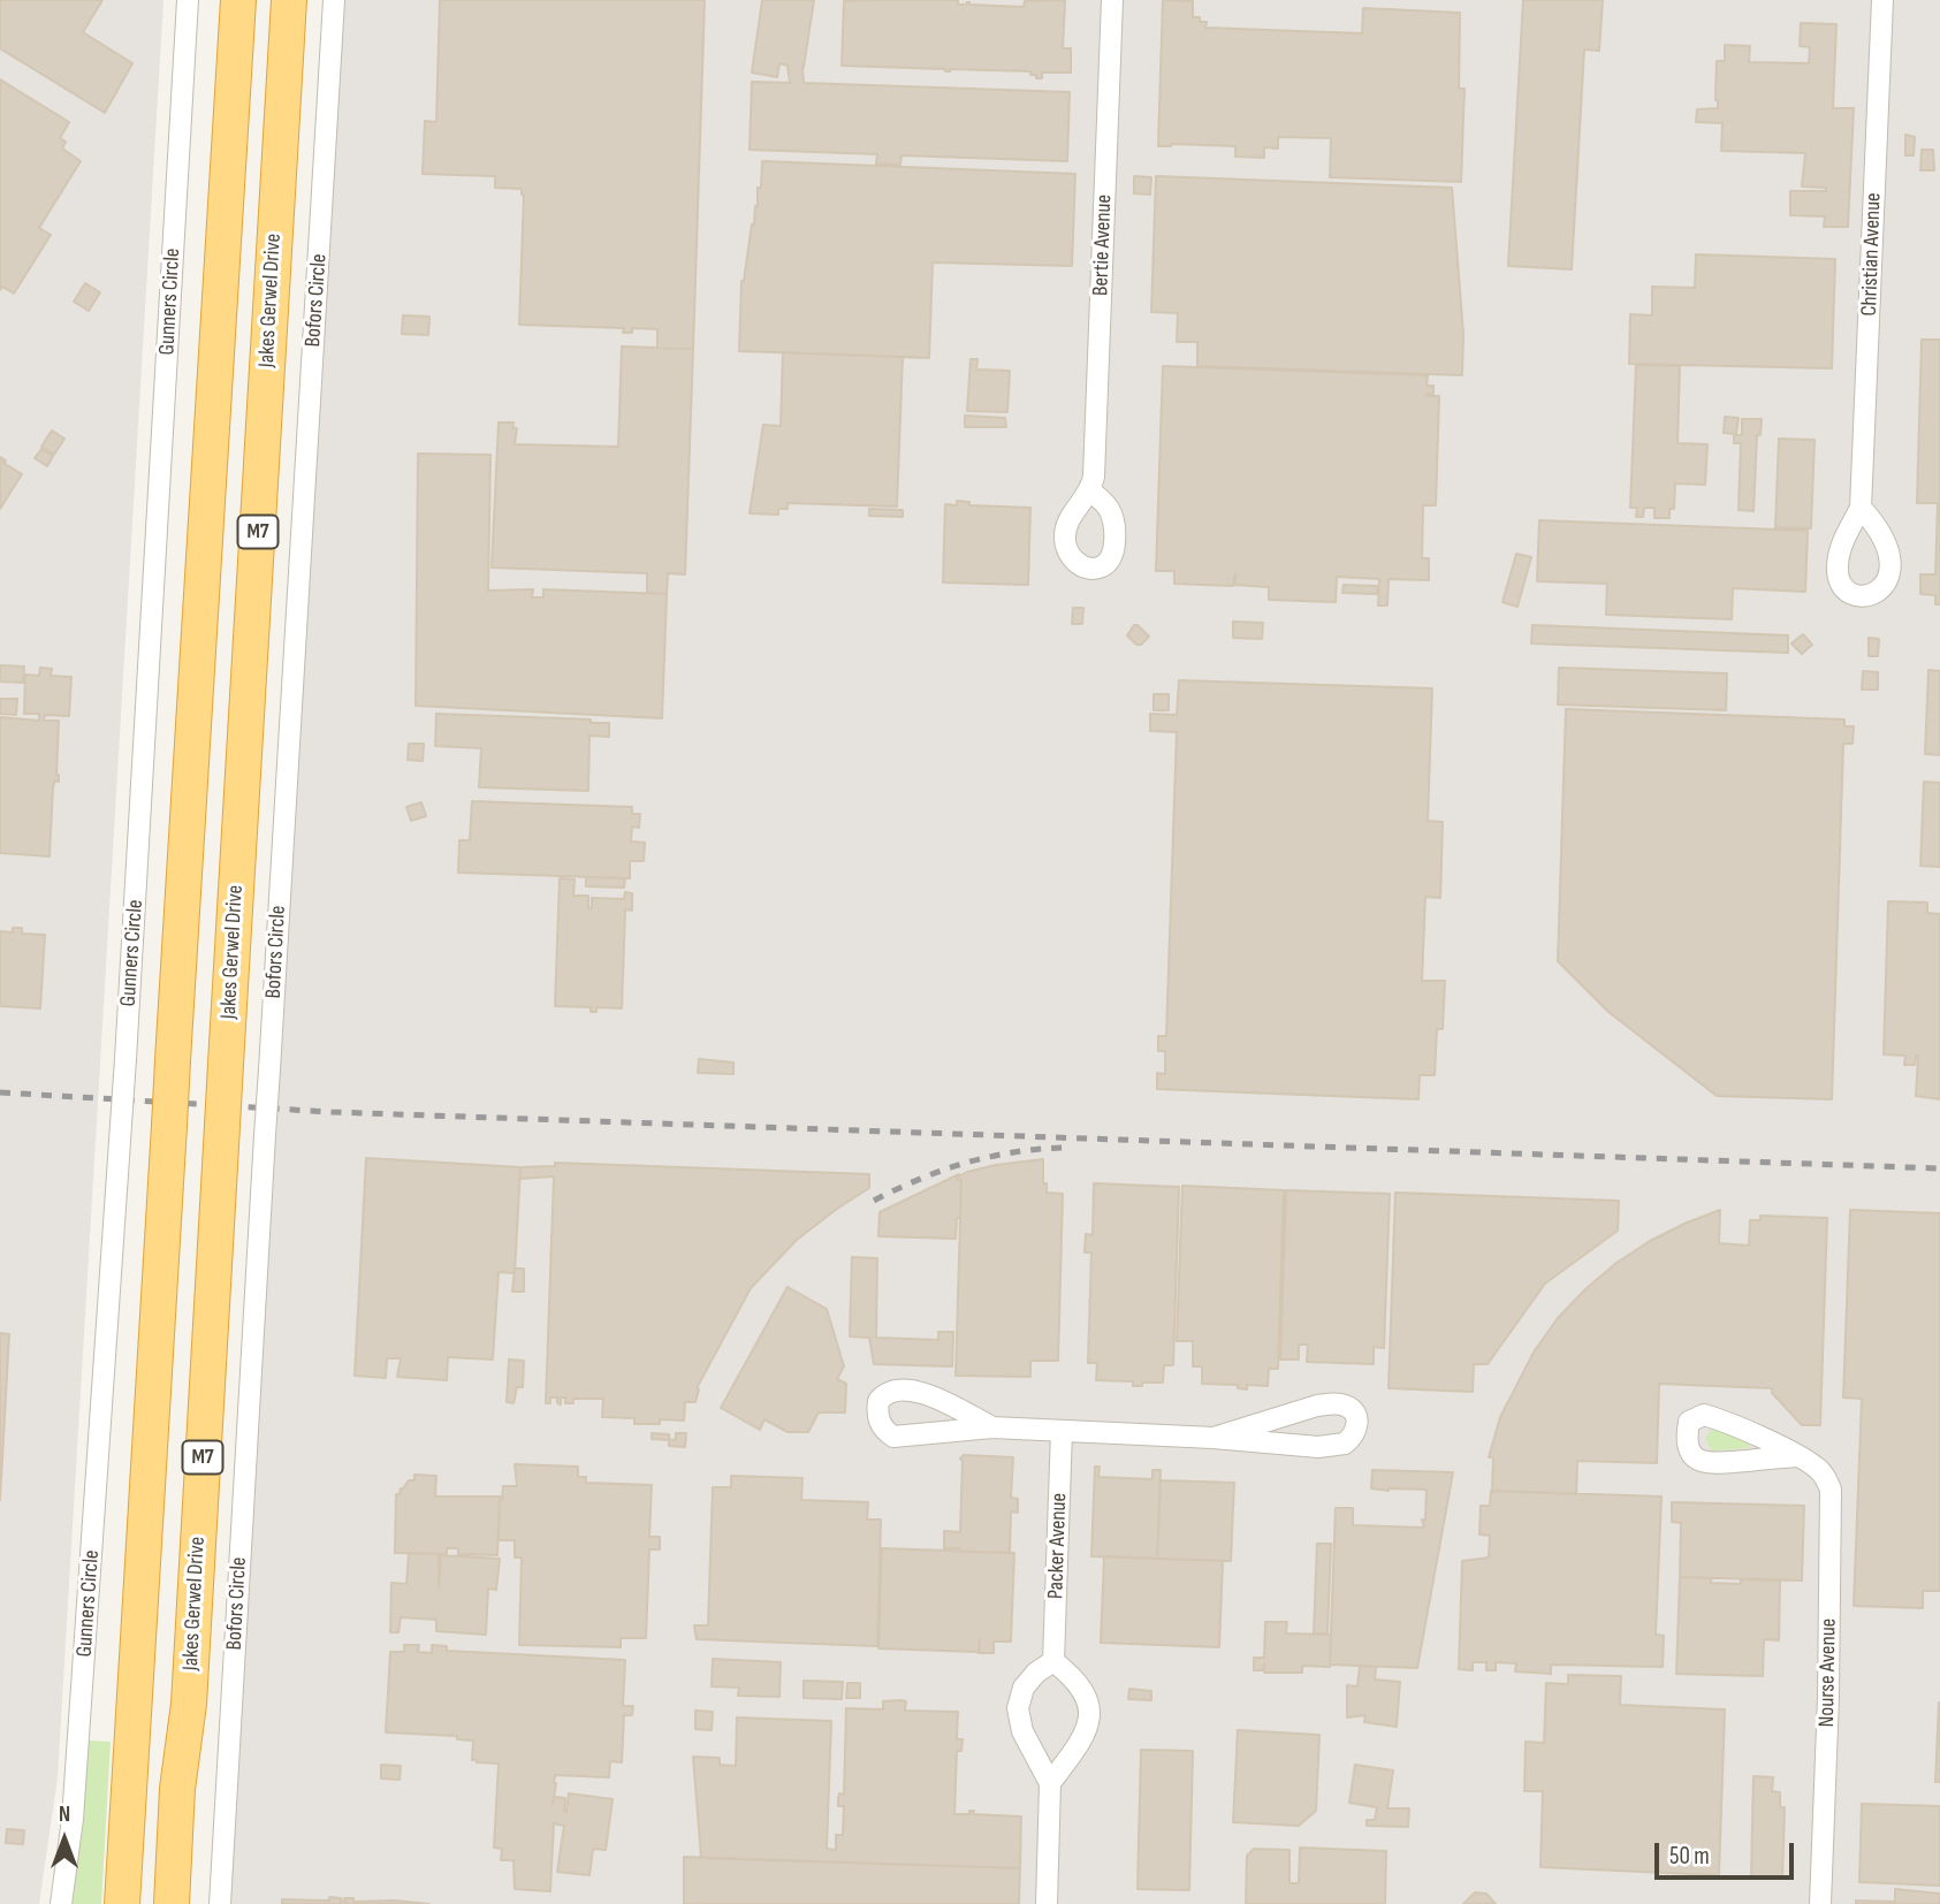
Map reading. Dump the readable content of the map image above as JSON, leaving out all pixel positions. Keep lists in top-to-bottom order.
{
  "streets": {
    "highway": ["Jakes Gerwel Drive", "M7"],
    "street": [
      "Bertie Avenue",
      "Christian Avenue",
      "Bofors Circle",
      "Gunners Circle",
      "Packer Avenue",
      "Nourse Avenue"
    ]
  },
  "scale_bar": "50 m",
  "north": "top"
}
